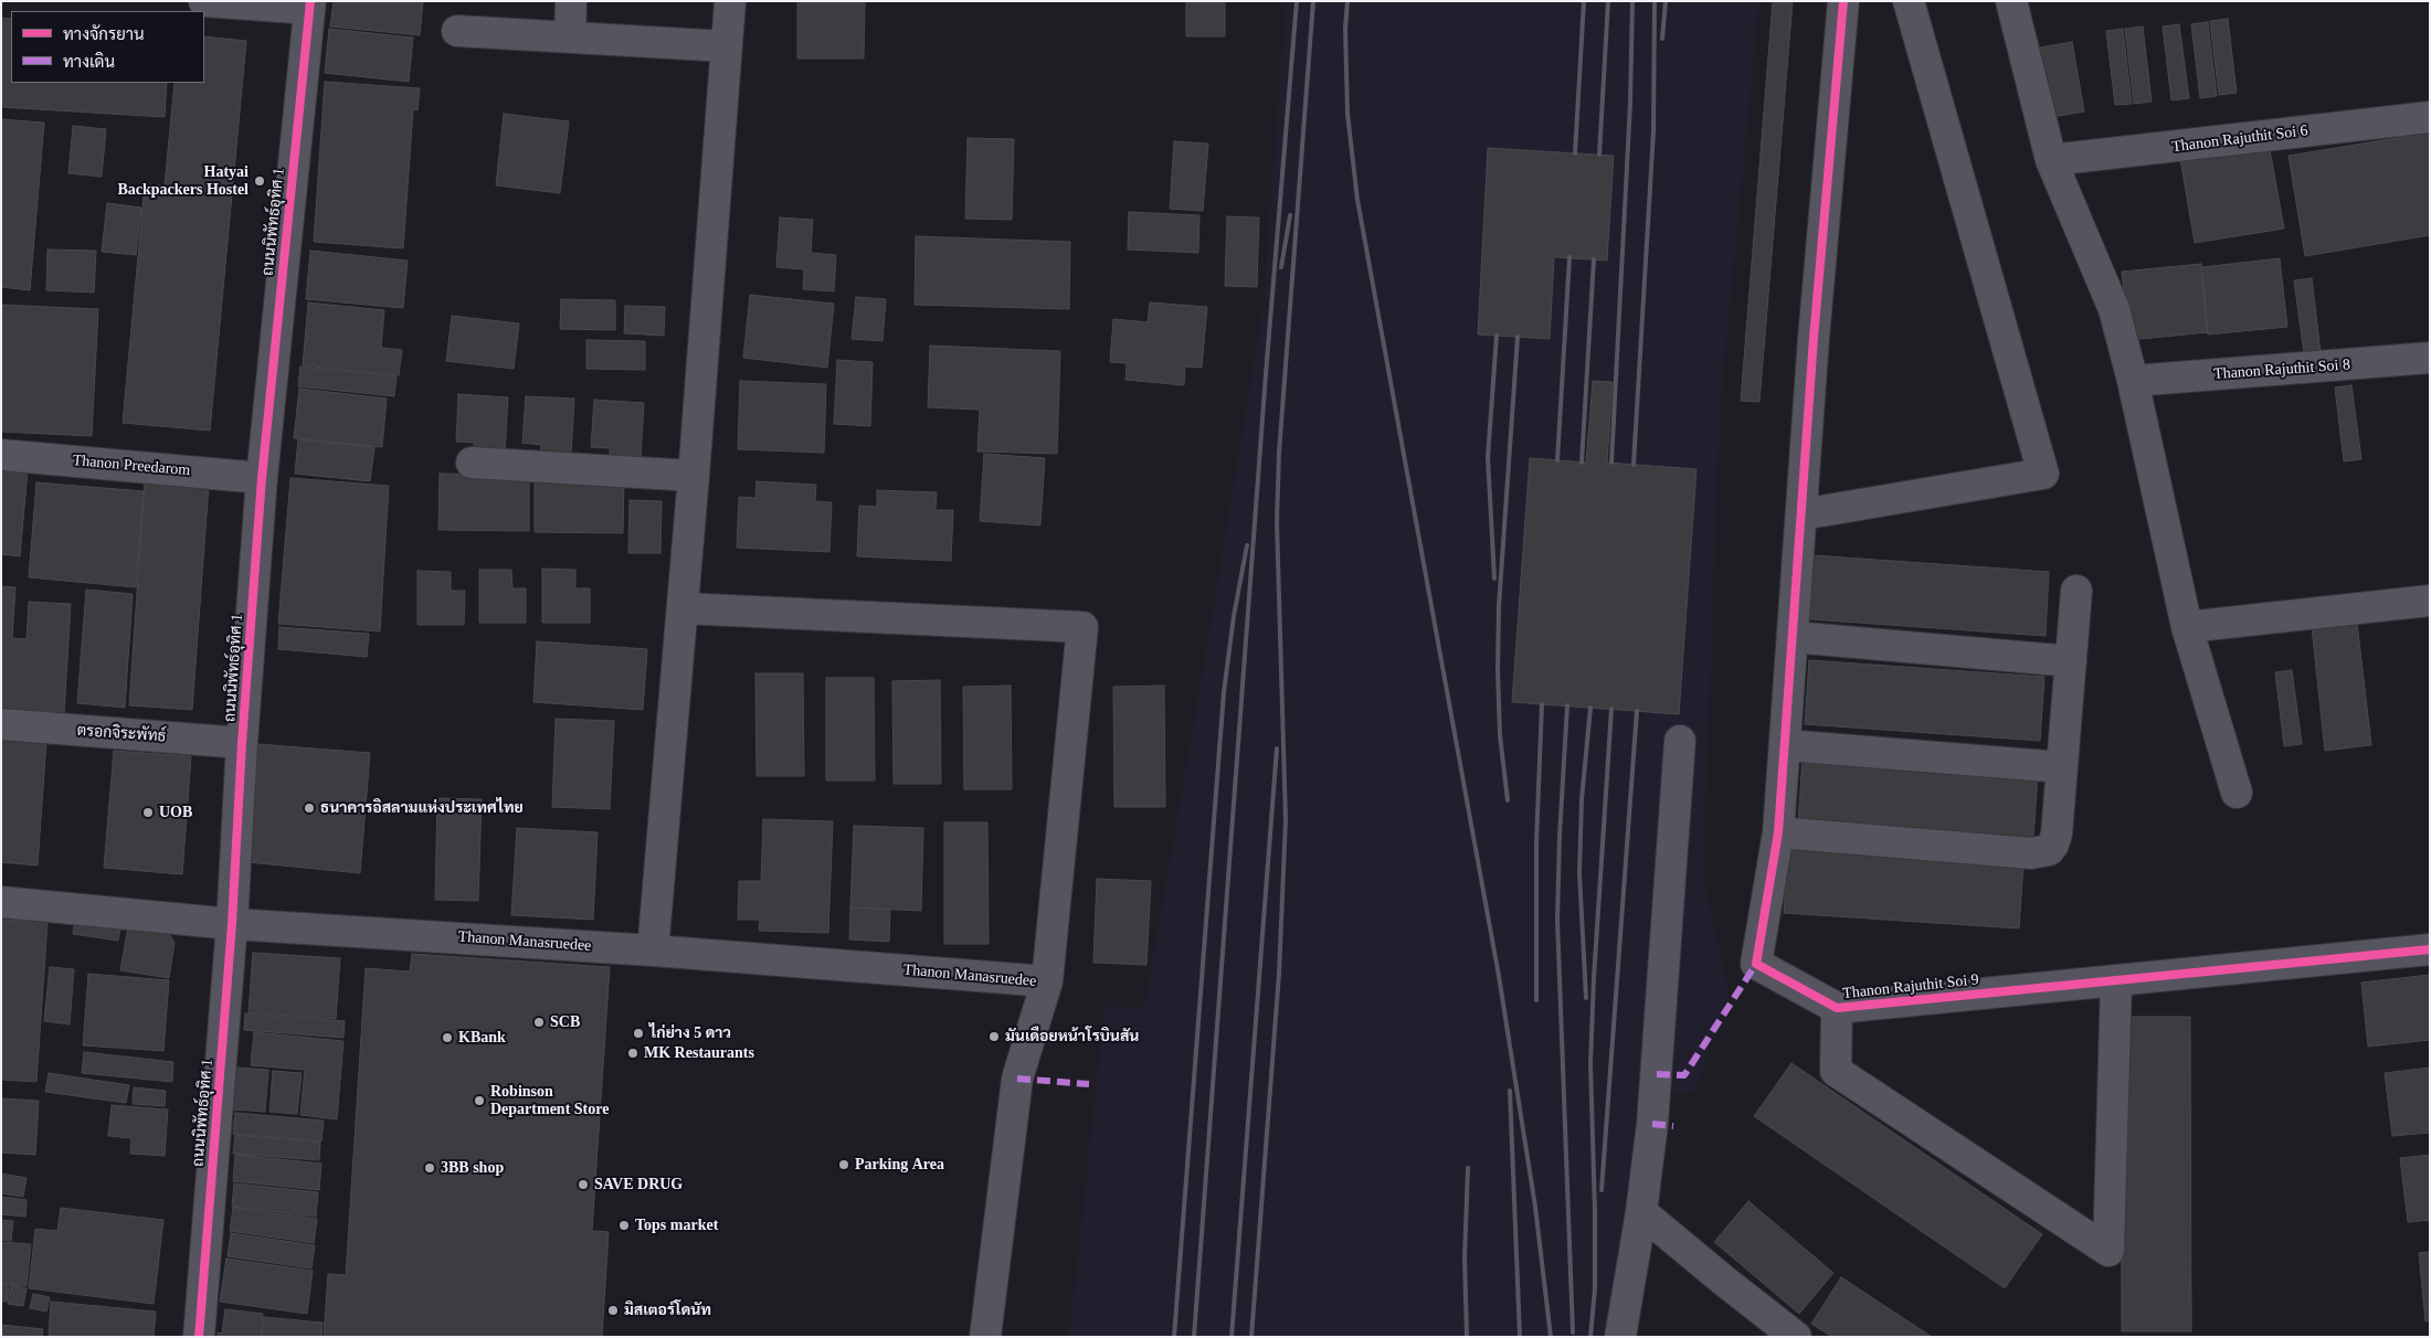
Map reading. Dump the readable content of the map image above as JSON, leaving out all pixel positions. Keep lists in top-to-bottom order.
{
  "streets": {
    "street": [
      "Thanon Rajuthit Soi 6",
      "ถนนนิพัทธ์อุทิศ 1",
      "Thanon Rajuthit Soi 8",
      "Thanon Preedarom",
      "ตรอกจิระพัทธ์",
      "Thanon Manasruedee",
      "Thanon Rajuthit Soi 9"
    ]
  },
  "crossings": [
    ["ถนนนิพัทธ์อุทิศ 1", "Thanon Preedarom"],
    ["ถนนนิพัทธ์อุทิศ 1", "ตรอกจิระพัทธ์"],
    ["ถนนนิพัทธ์อุทิศ 1", "Thanon Manasruedee"]
  ],
  "places": [
    "Hatyai Backpackers Hostel",
    "ธนาคารอิสลามแห่งประเทศไทย",
    "UOB",
    "SCB",
    "ไก่ย่าง 5 ดาว",
    "มันเดือยหน้าโรบินสัน",
    "KBank",
    "MK Restaurants",
    "Robinson Department Store",
    "Parking Area",
    "3BB shop",
    "SAVE DRUG",
    "Tops market",
    "มิสเตอร์โดนัท"
  ],
  "legend": ["ทางจักรยาน", "ทางเดิน"]
}
